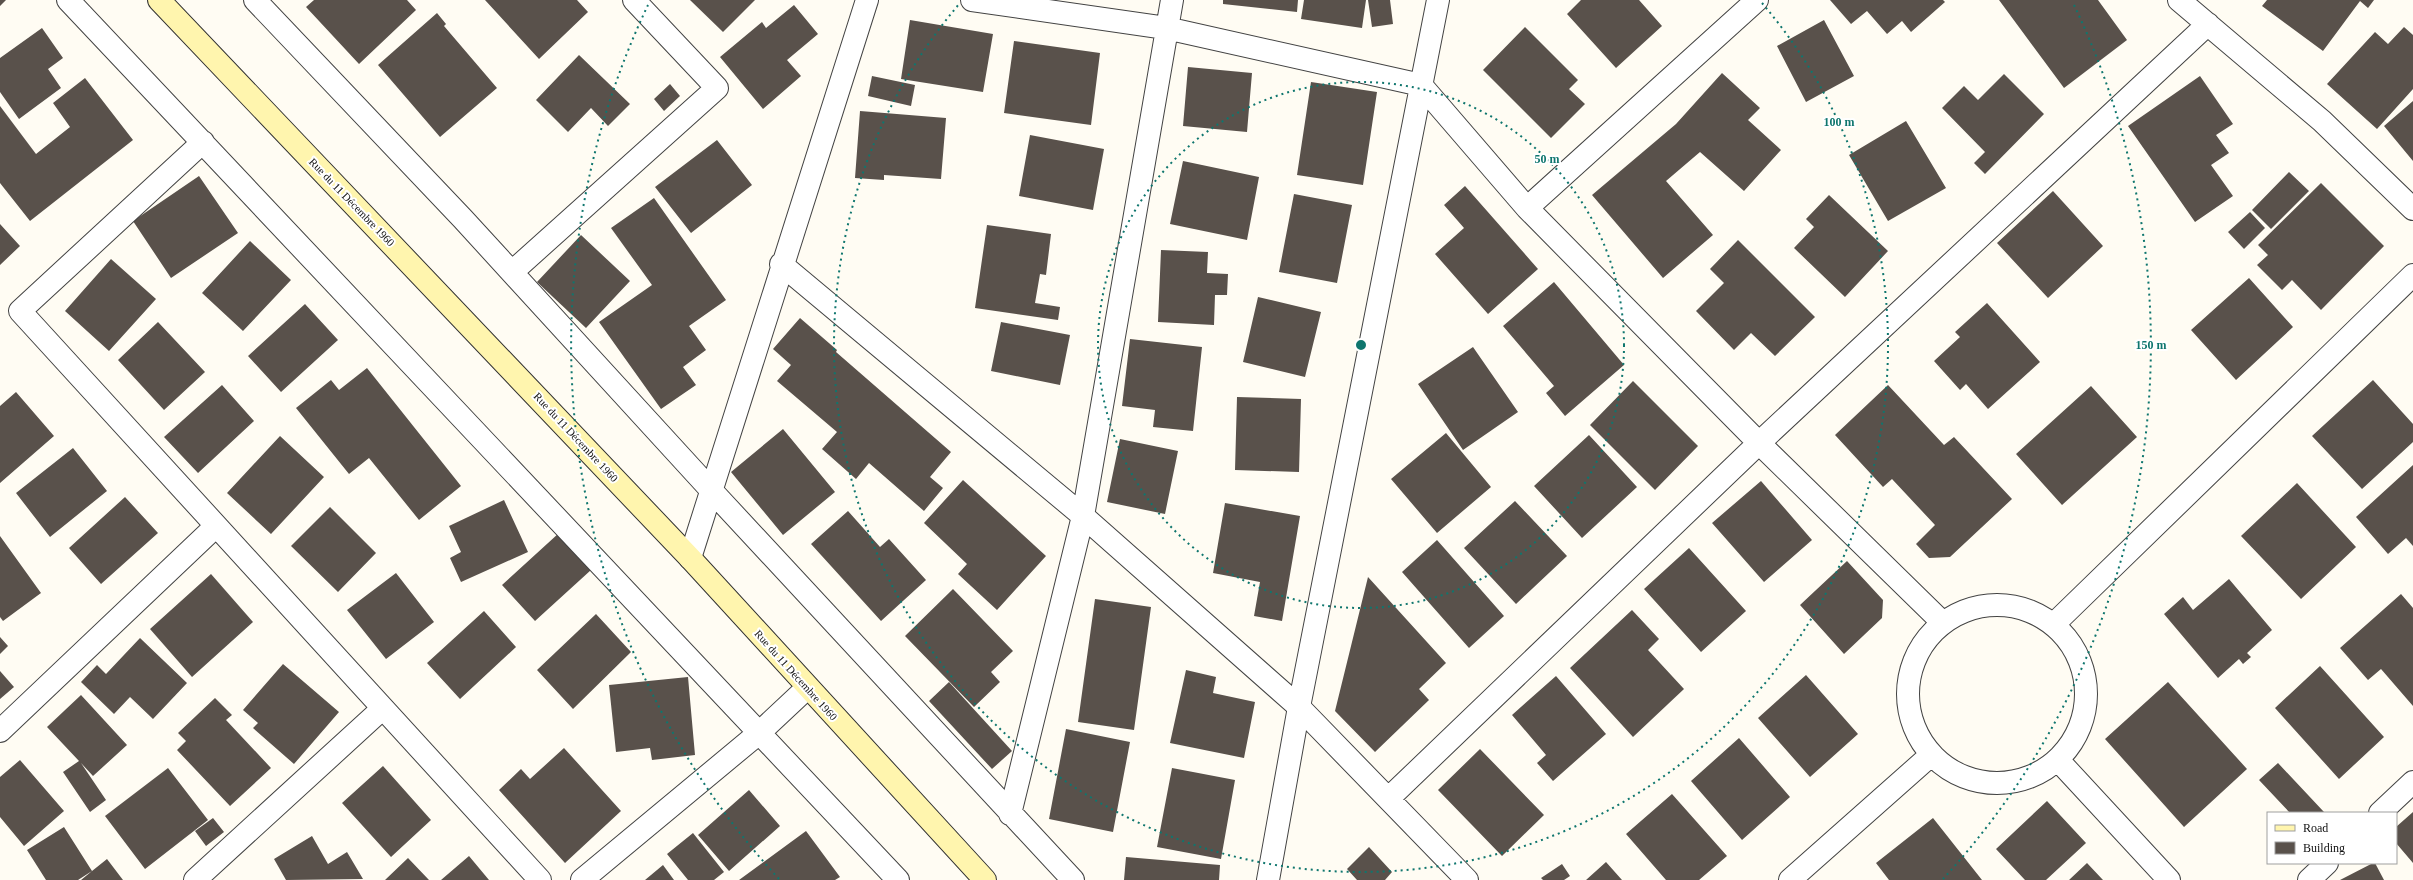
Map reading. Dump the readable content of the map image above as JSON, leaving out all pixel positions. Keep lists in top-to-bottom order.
{
  "streets": {
    "main road": ["Rue du 11 Décembre 1960"]
  },
  "legend": ["Road", "Building"],
  "rings": ["100 m", "50 m", "150 m"]
}
